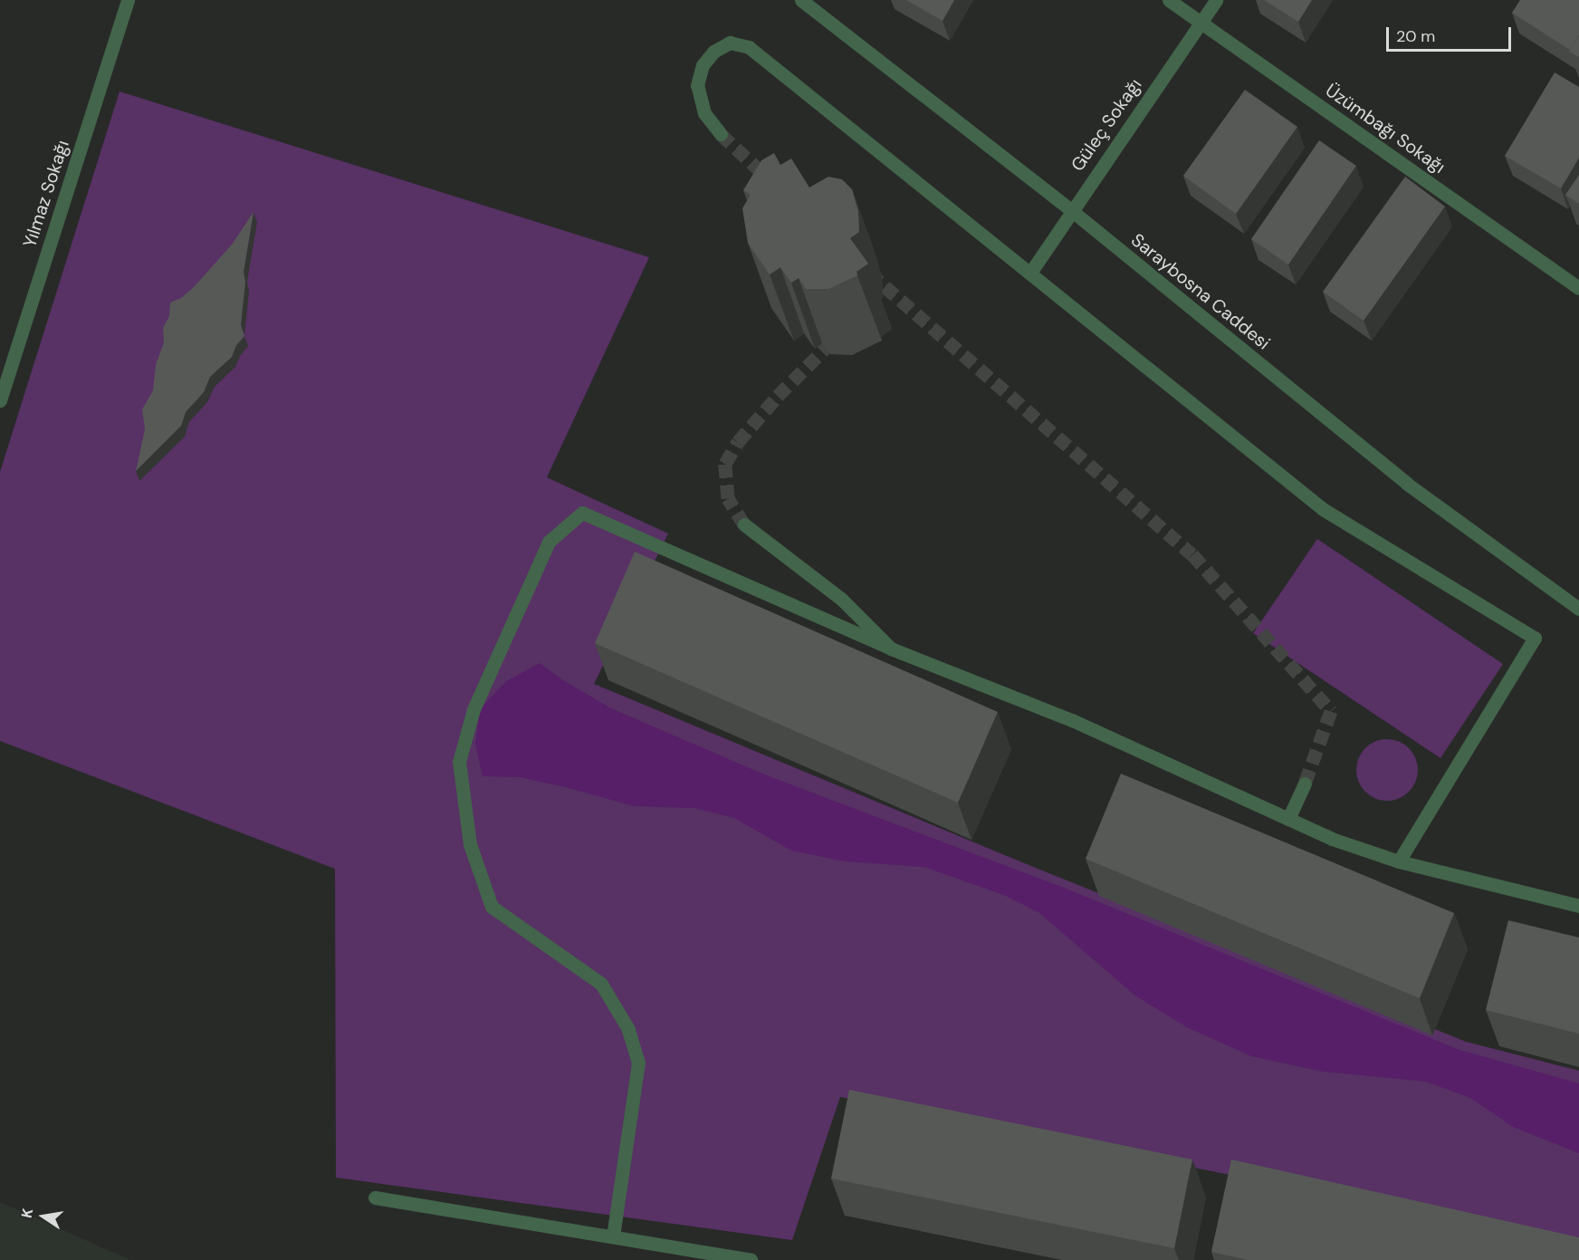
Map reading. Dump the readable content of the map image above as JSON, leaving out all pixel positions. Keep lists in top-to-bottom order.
{
  "streets": {
    "street": [
      "Güleç Sokağı",
      "Üzümbağı Sokağı",
      "Yılmaz Sokağı",
      "Saraybosna Caddesi"
    ]
  },
  "crossings": [
    ["Güleç Sokağı", "Üzümbağı Sokağı"],
    ["Güleç Sokağı", "Saraybosna Caddesi"]
  ],
  "scale_bar": "20 m",
  "north": "left"
}
